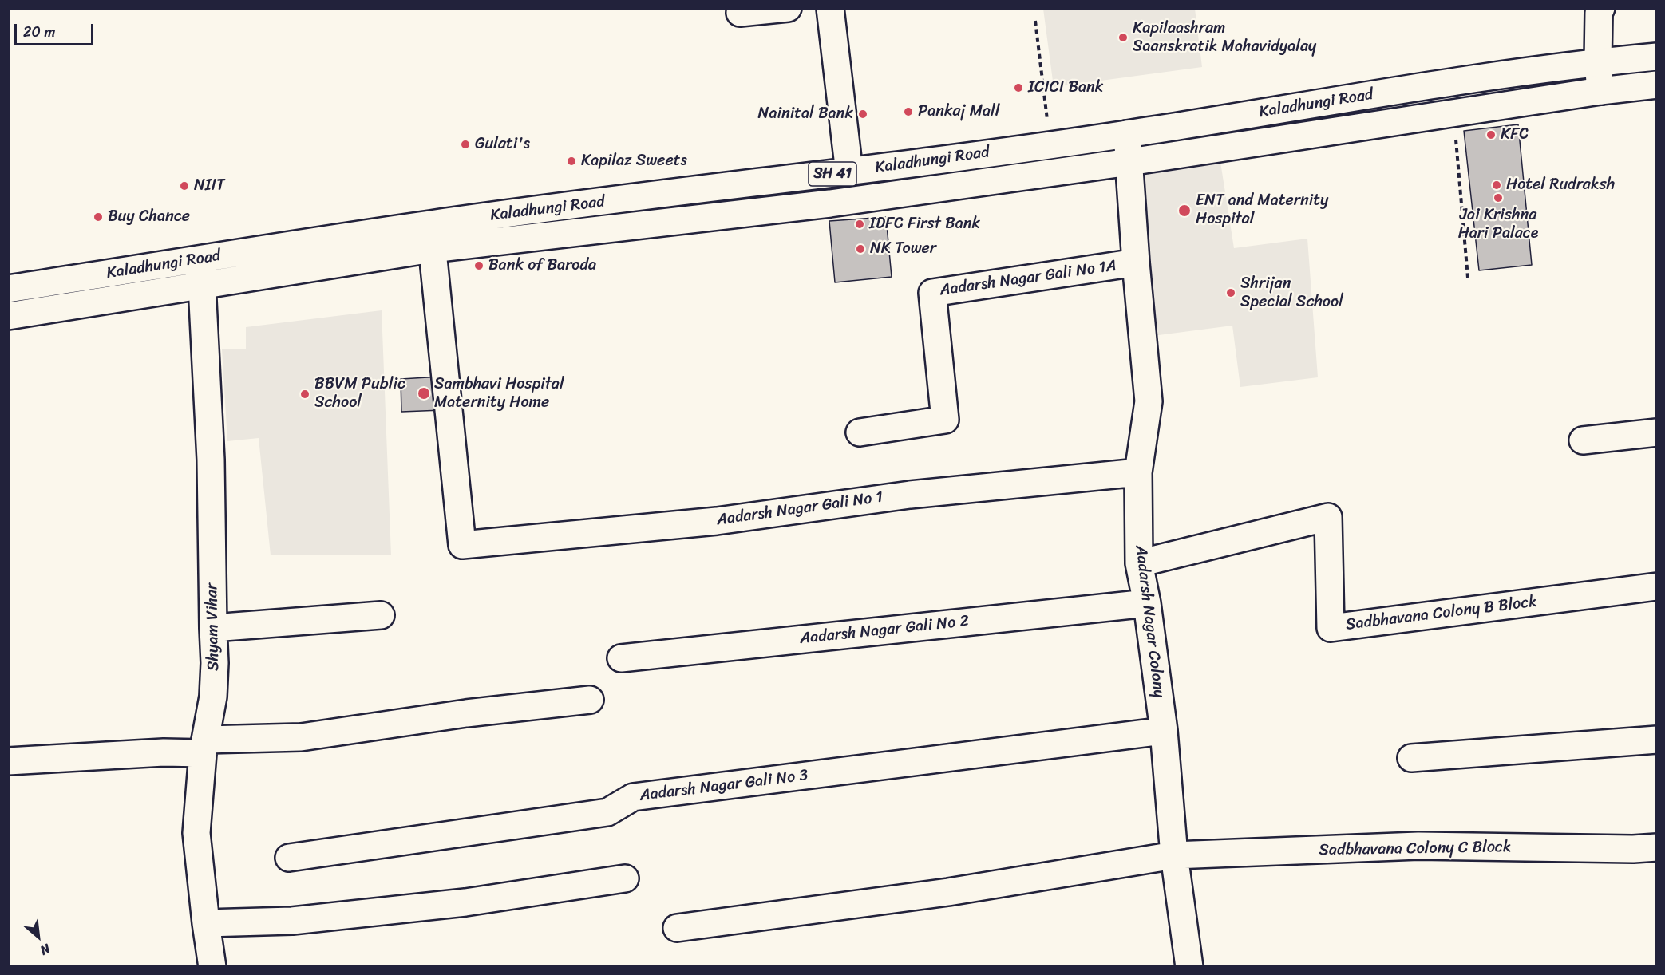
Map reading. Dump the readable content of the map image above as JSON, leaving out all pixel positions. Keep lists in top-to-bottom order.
{
  "streets": {
    "street": [
      "Kaladhungi Road",
      "SH 41",
      "Aadarsh Nagar Gali No 1A",
      "Aadarsh Nagar Gali No 1",
      "Sadbhavana Colony B Block",
      "Aadarsh Nagar Colony",
      "Shyam Vihar",
      "Aadarsh Nagar Gali No 2",
      "Aadarsh Nagar Gali No 3",
      "Sadbhavana Colony C Block"
    ]
  },
  "crossings": [
    ["Kaladhungi Road", "Aadarsh Nagar Gali No 1"],
    ["Kaladhungi Road", "Aadarsh Nagar Colony"],
    ["Kaladhungi Road", "Shyam Vihar"],
    ["Aadarsh Nagar Gali No 1A", "Aadarsh Nagar Colony"],
    ["Aadarsh Nagar Gali No 1", "Aadarsh Nagar Colony"],
    ["Sadbhavana Colony B Block", "Aadarsh Nagar Colony"],
    ["Aadarsh Nagar Colony", "Aadarsh Nagar Gali No 2"],
    ["Aadarsh Nagar Colony", "Aadarsh Nagar Gali No 3"],
    ["Aadarsh Nagar Colony", "Sadbhavana Colony C Block"]
  ],
  "places": [
    "Kapilaashram Saanskratik Mahavidyalay",
    "ICICI Bank",
    "Pankaj Mall",
    "Nainital Bank",
    "KFC",
    "Gulati's",
    "Kapilaz Sweets",
    "Hotel Rudraksh",
    "NIIT",
    "Jai Krishna Hari Palace",
    "ENT and Maternity Hospital",
    "Buy Chance",
    "IDFC First Bank",
    "NK Tower",
    "Bank of Baroda",
    "Shrijan Special School",
    "Sambhavi Hospital Maternity Home",
    "BBVM Public School"
  ],
  "scale_bar": "20 m",
  "north": "bottom right"
}
